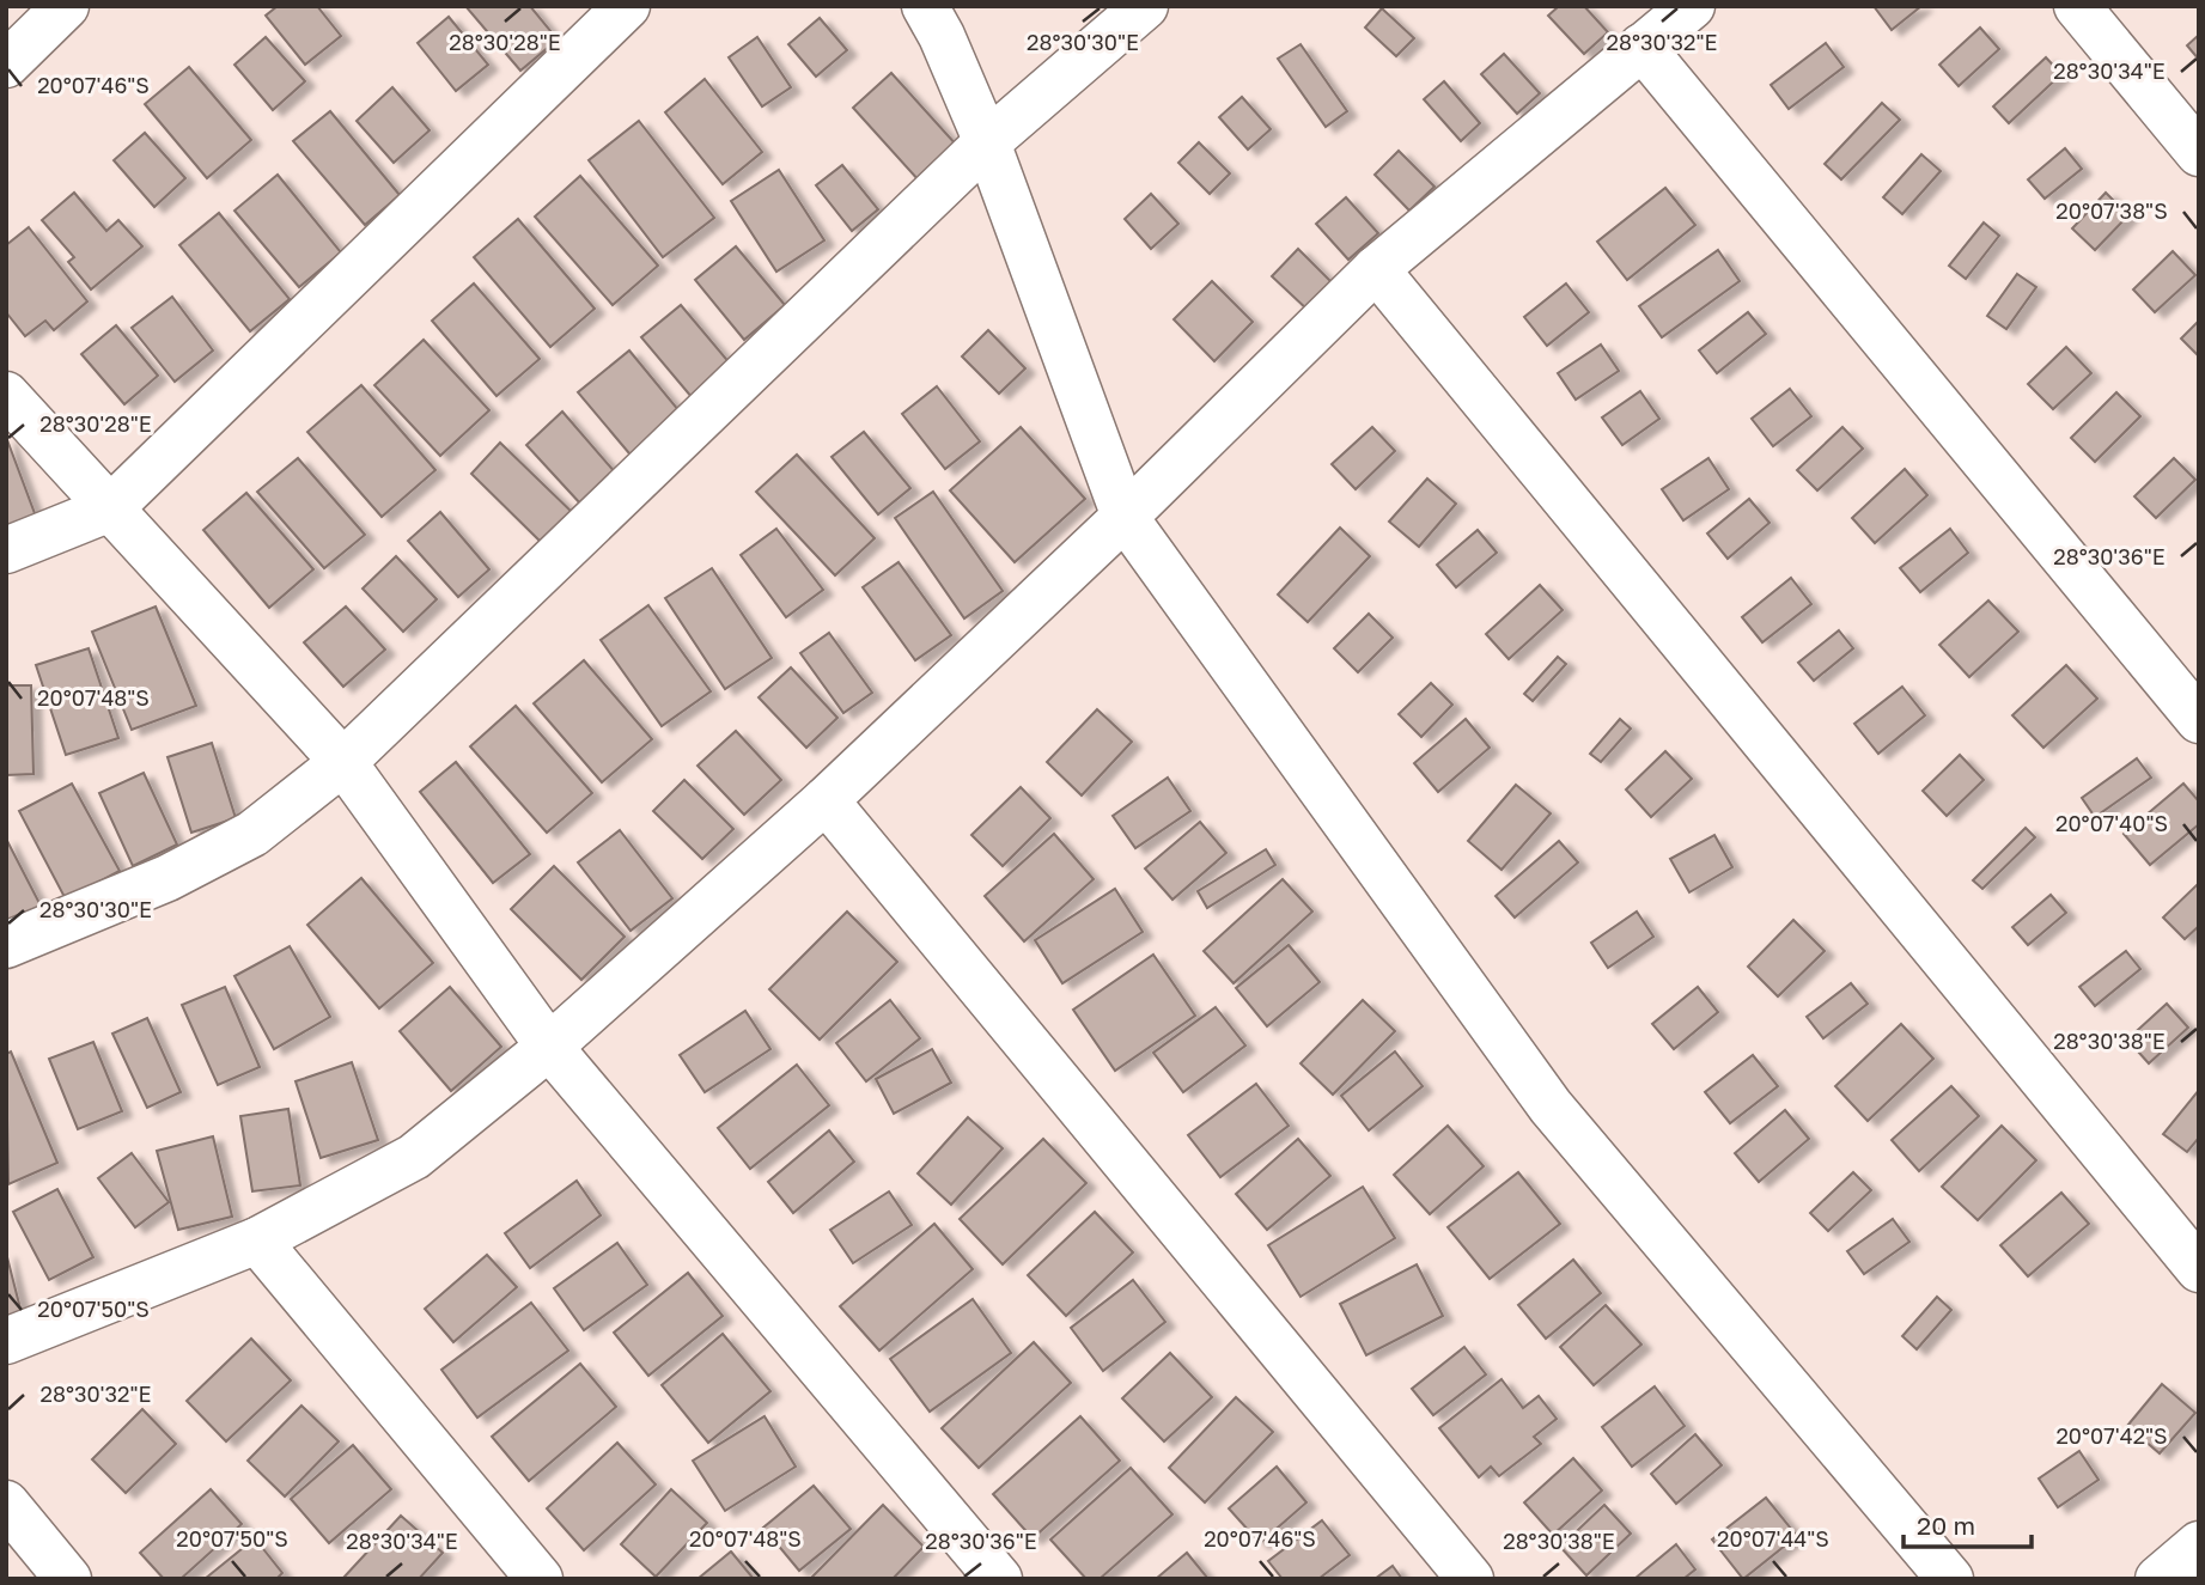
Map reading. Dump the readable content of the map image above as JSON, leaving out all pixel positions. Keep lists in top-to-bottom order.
{
  "scale_bar": "20 m",
  "coordinates": [
    "28°30'28\"E",
    "28°30'30\"E",
    "28°30'32\"E",
    "28°30'34\"E",
    "20°07'46\"S",
    "20°07'38\"S",
    "28°30'36\"E",
    "20°07'48\"S",
    "20°07'40\"S",
    "28°30'38\"E",
    "20°07'50\"S",
    "20°07'42\"S",
    "20°07'44\"S"
  ]
}
